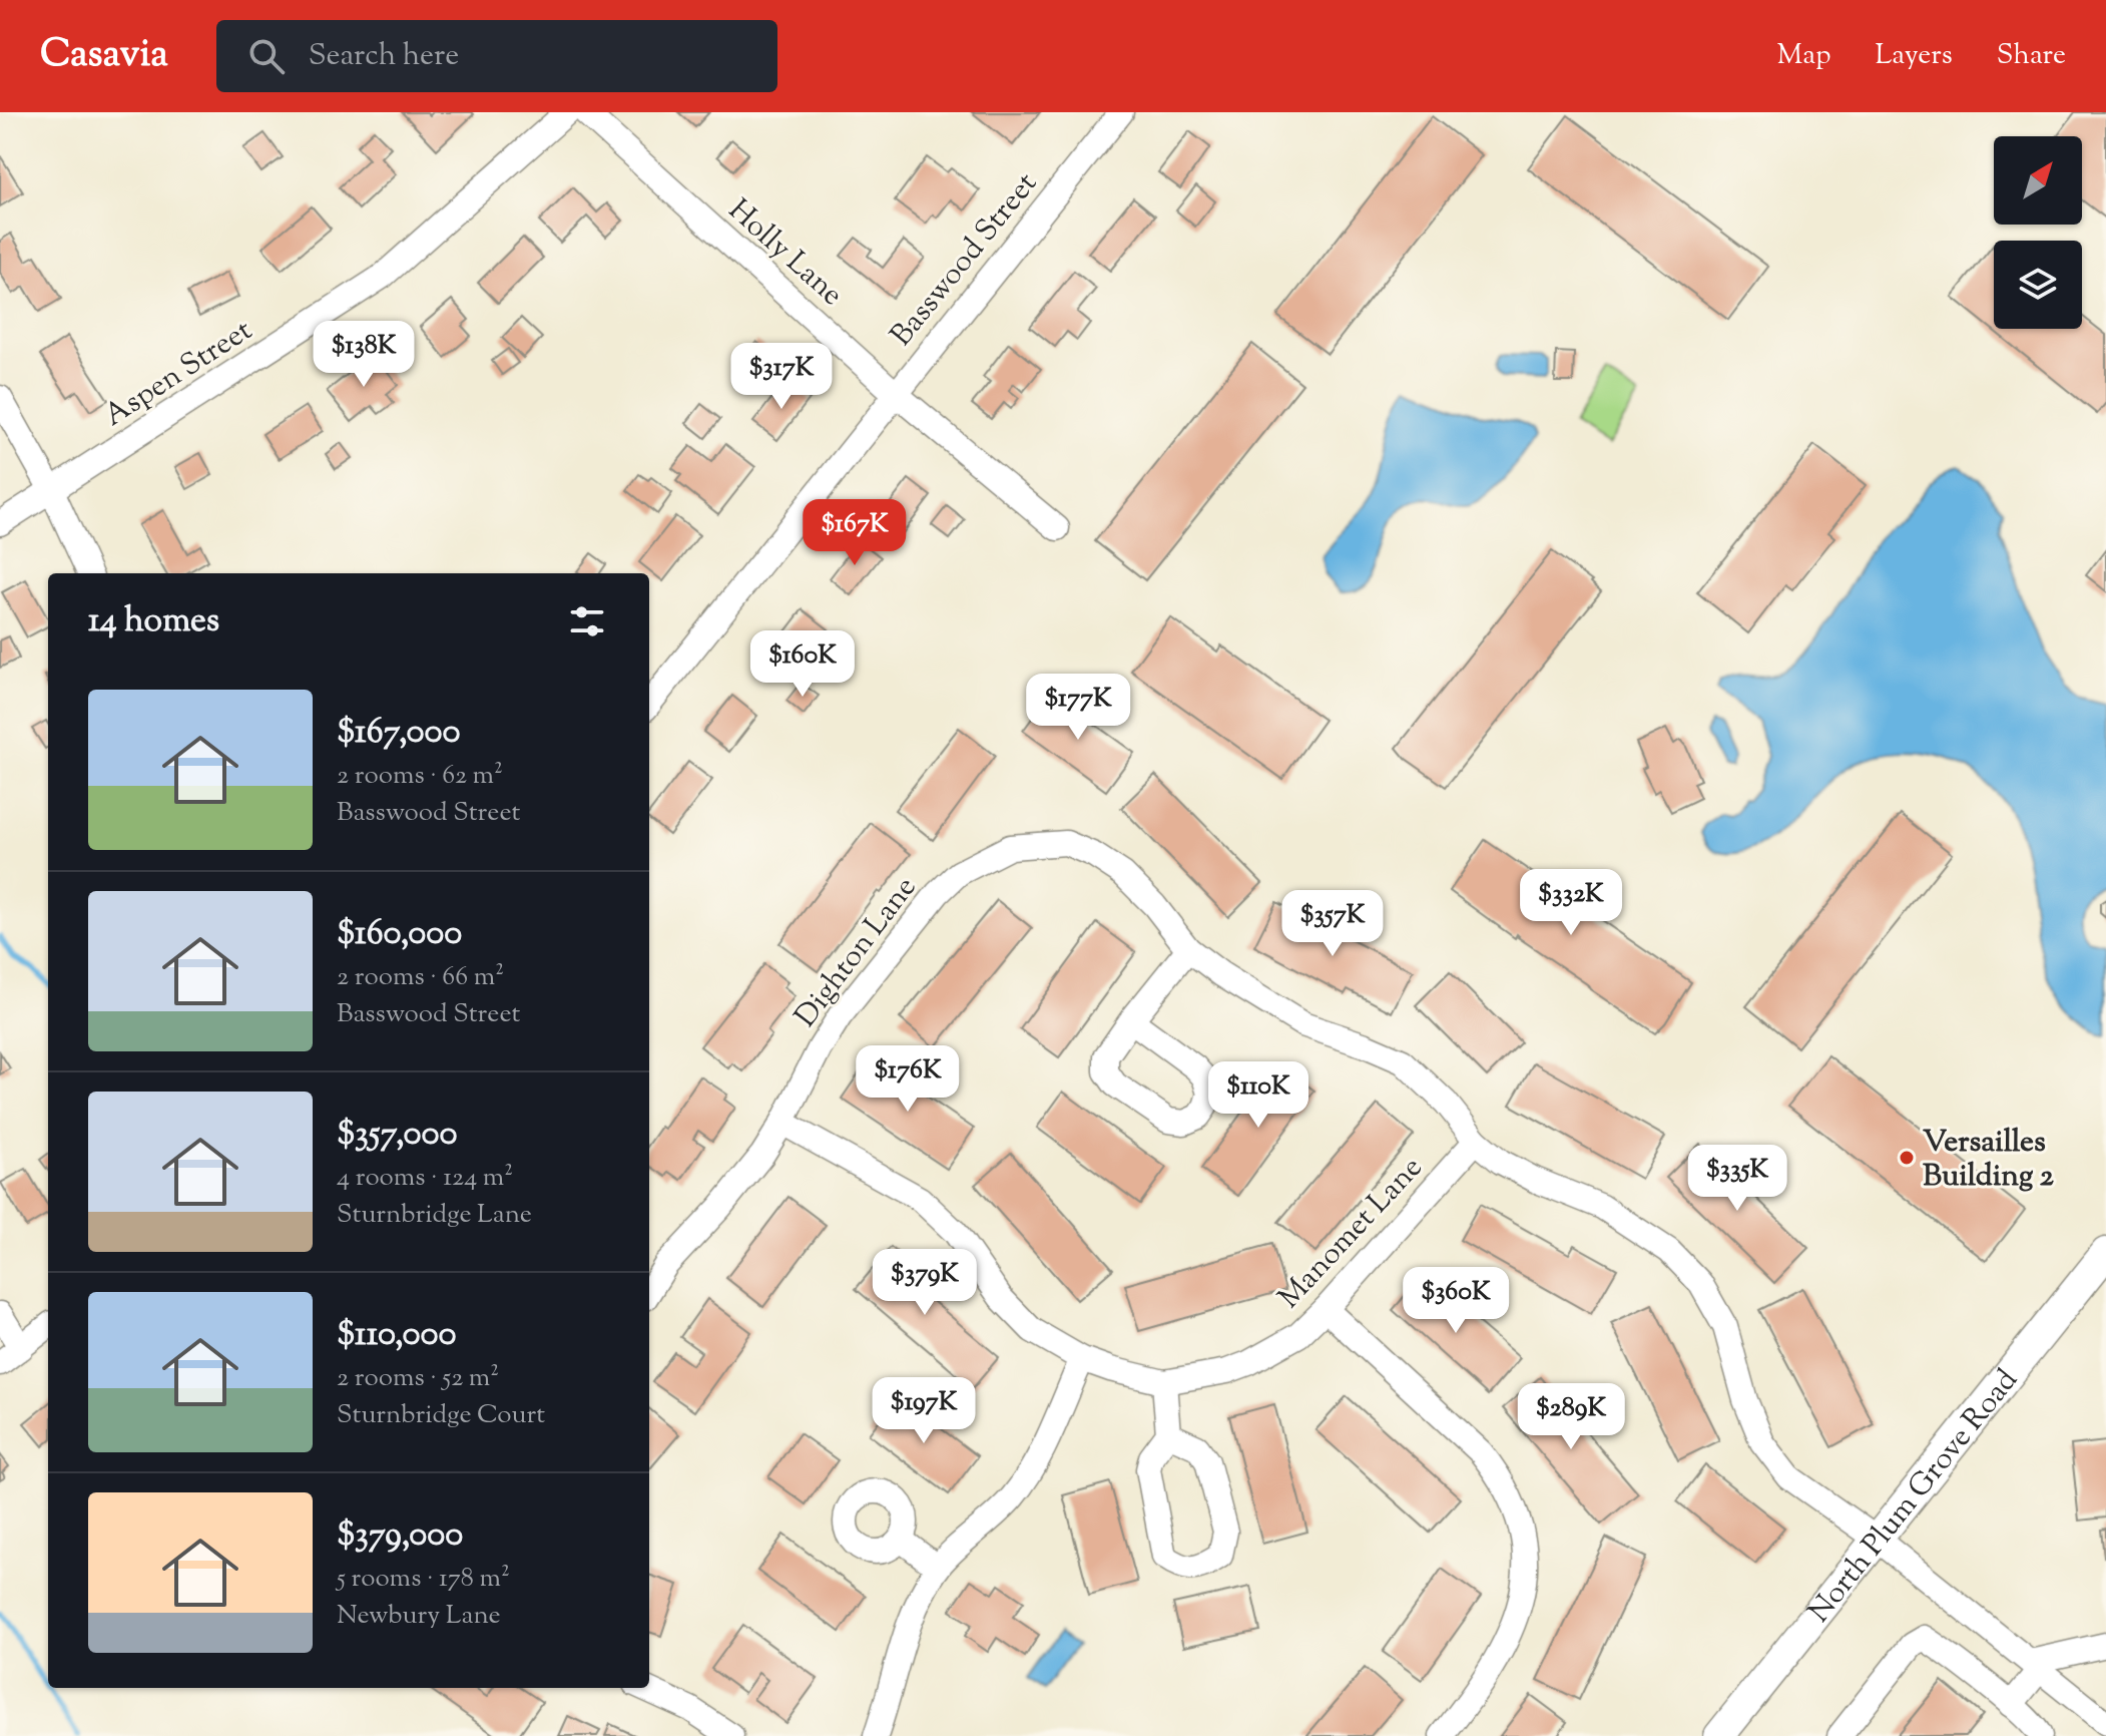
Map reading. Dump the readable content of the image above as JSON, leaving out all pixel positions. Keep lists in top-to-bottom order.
{
  "streets": {
    "street": [
      "Holly Lane",
      "Basswood Street",
      "Aspen Street",
      "Dighton Lane",
      "Manomet Lane",
      "North Plum Grove Road"
    ]
  },
  "crossings": [
    ["Holly Lane", "Basswood Street"],
    ["Dighton Lane", "Manomet Lane"],
    ["Dighton Lane", "North Plum Grove Road"]
  ],
  "places": ["Versailles Building 2"],
  "north": "top right",
  "page": {
    "header": "Casavia",
    "search": "Search here",
    "nav": ["Map", "Layers", "Share"],
    "price": [
      "$138K",
      "$317K",
      "$167K",
      "$160K",
      "$177K",
      "$332K",
      "$357K",
      "$176K",
      "$110K",
      "$335K",
      "$379K",
      "$360K",
      "$197K",
      "$289K"
    ],
    "heading": "14 homes",
    "list": [
      {
        "name": "$167,000",
        "note": "2 rooms · 62 m² · Basswood Street"
      },
      {
        "name": "$160,000",
        "note": "2 rooms · 66 m² · Basswood Street"
      },
      {
        "name": "$357,000",
        "note": "4 rooms · 124 m² · Sturnbridge Lane"
      },
      {
        "name": "$110,000",
        "note": "2 rooms · 52 m² · Sturnbridge Court"
      },
      {
        "name": "$379,000",
        "note": "5 rooms · 178 m² · Newbury Lane"
      }
    ]
  }
}
